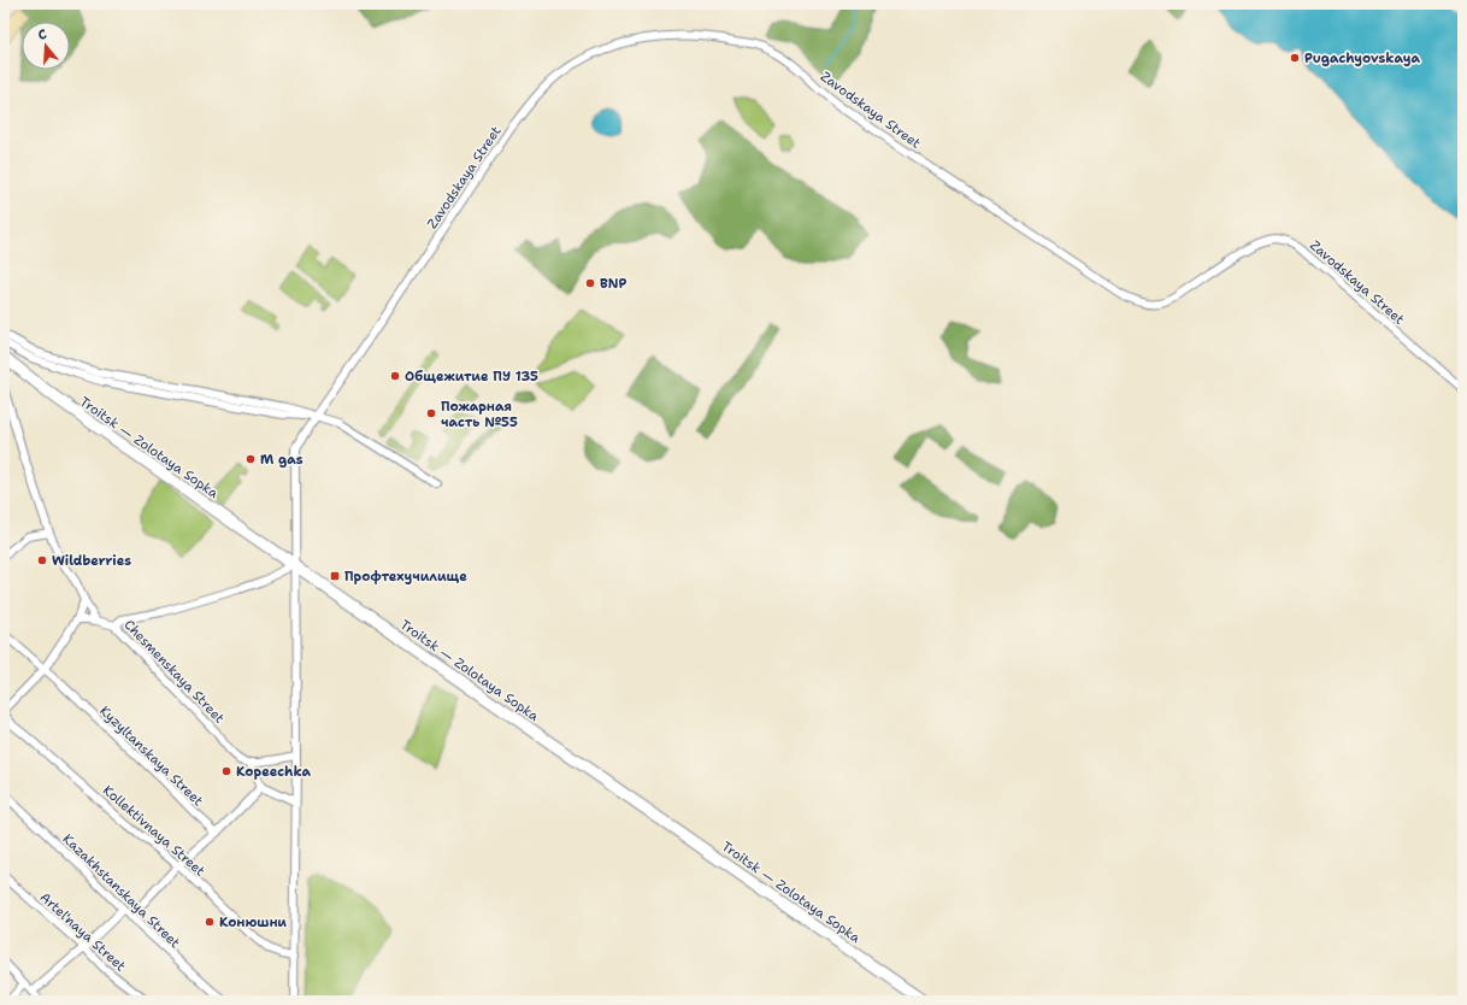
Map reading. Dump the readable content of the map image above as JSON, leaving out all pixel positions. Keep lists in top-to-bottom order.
{
  "streets": {
    "street": [
      "Zavodskaya Street",
      "Troitsk — Zolotaya Sopka",
      "Chesmenskaya Street",
      "Kyzyltanskaya Street",
      "Kollektivnaya Street",
      "Kazakhstanskaya Street",
      "Artel'naya Street"
    ]
  },
  "crossings": [
    ["Zavodskaya Street", "Troitsk — Zolotaya Sopka"],
    ["Zavodskaya Street", "Kollektivnaya Street"]
  ],
  "places": {
    "other": [
      "Pugachyovskaya",
      "BNP",
      "Общежитие ПУ 135",
      "Пожарная часть №55",
      "M gas",
      "Wildberries",
      "Kopeechka",
      "Конюшни"
    ],
    "transit": ["Профтехучилище"]
  },
  "north": "top"
}
